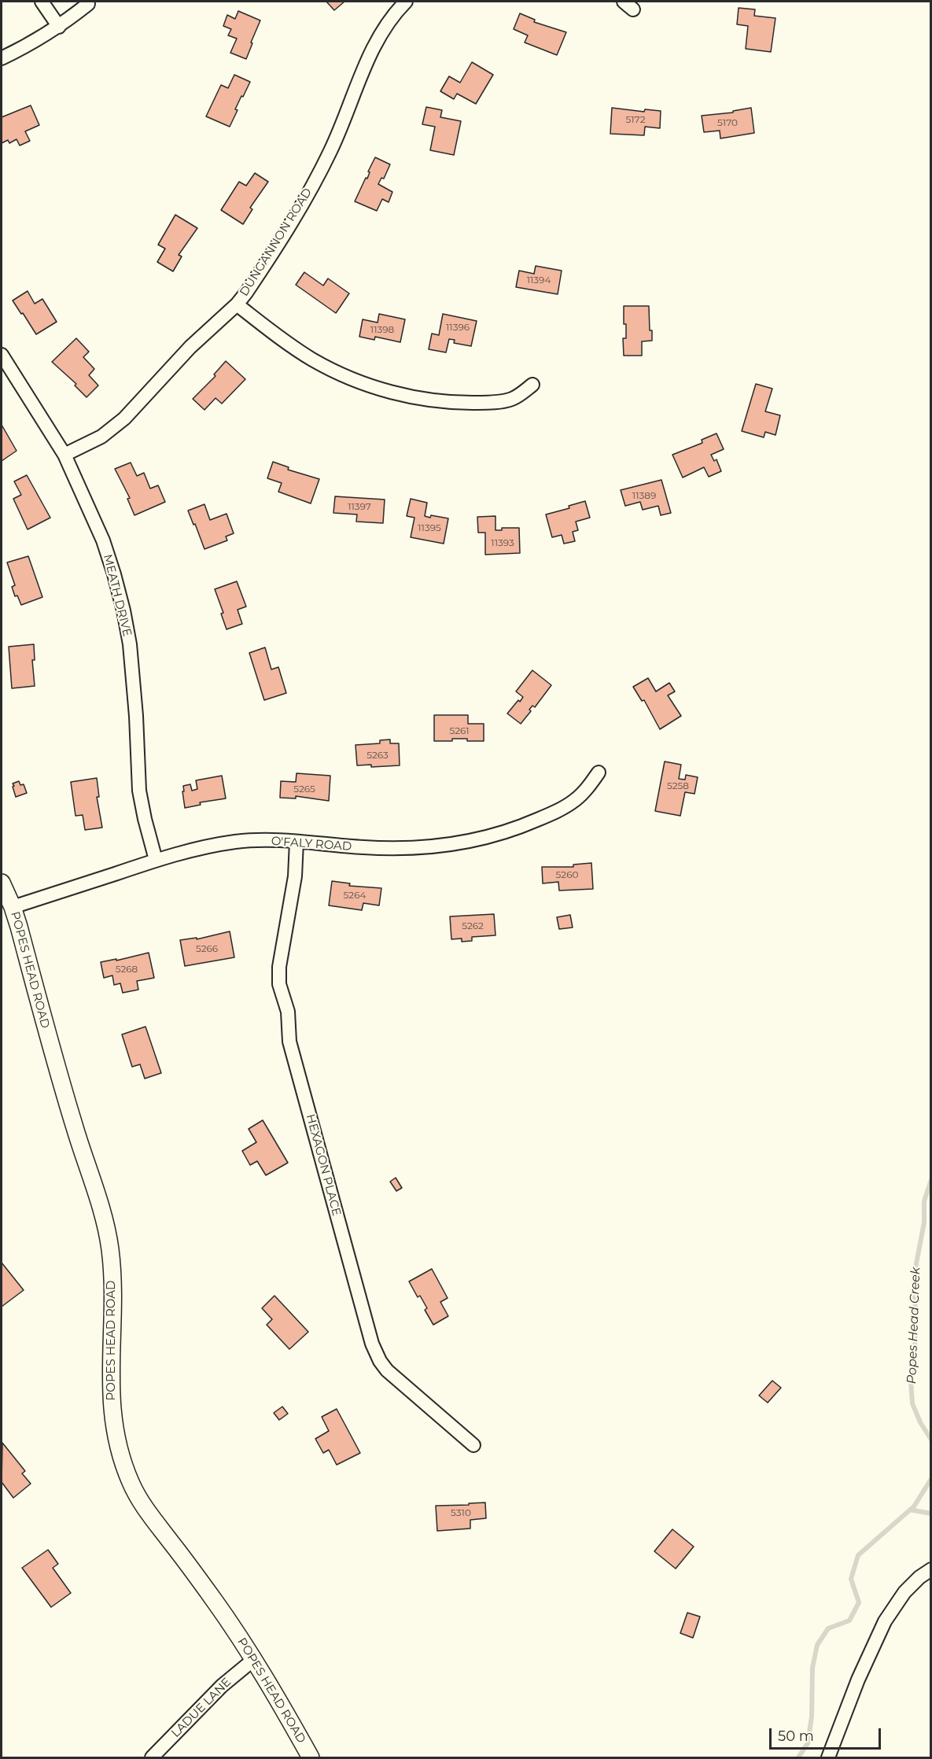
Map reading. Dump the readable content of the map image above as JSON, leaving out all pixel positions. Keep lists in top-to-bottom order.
{
  "streets": {
    "street": [
      "DUNGANNON ROAD",
      "MEATH DRIVE",
      "O'FALY ROAD",
      "POPES HEAD ROAD",
      "HEXAGON PLACE",
      "LADUE LANE"
    ]
  },
  "crossings": [
    ["DUNGANNON ROAD", "MEATH DRIVE"],
    ["MEATH DRIVE", "O'FALY ROAD"],
    ["O'FALY ROAD", "POPES HEAD ROAD"],
    ["O'FALY ROAD", "HEXAGON PLACE"],
    ["POPES HEAD ROAD", "LADUE LANE"]
  ],
  "water": ["Popes Head Creek"],
  "house_numbers": [
    "5172",
    "5170",
    "11394",
    "11396",
    "11398",
    "11389",
    "11397",
    "11395",
    "11393",
    "5261",
    "5263",
    "5258",
    "5265",
    "5260",
    "5264",
    "5262",
    "5266",
    "5268",
    "5310"
  ],
  "scale_bar": "50 m"
}
